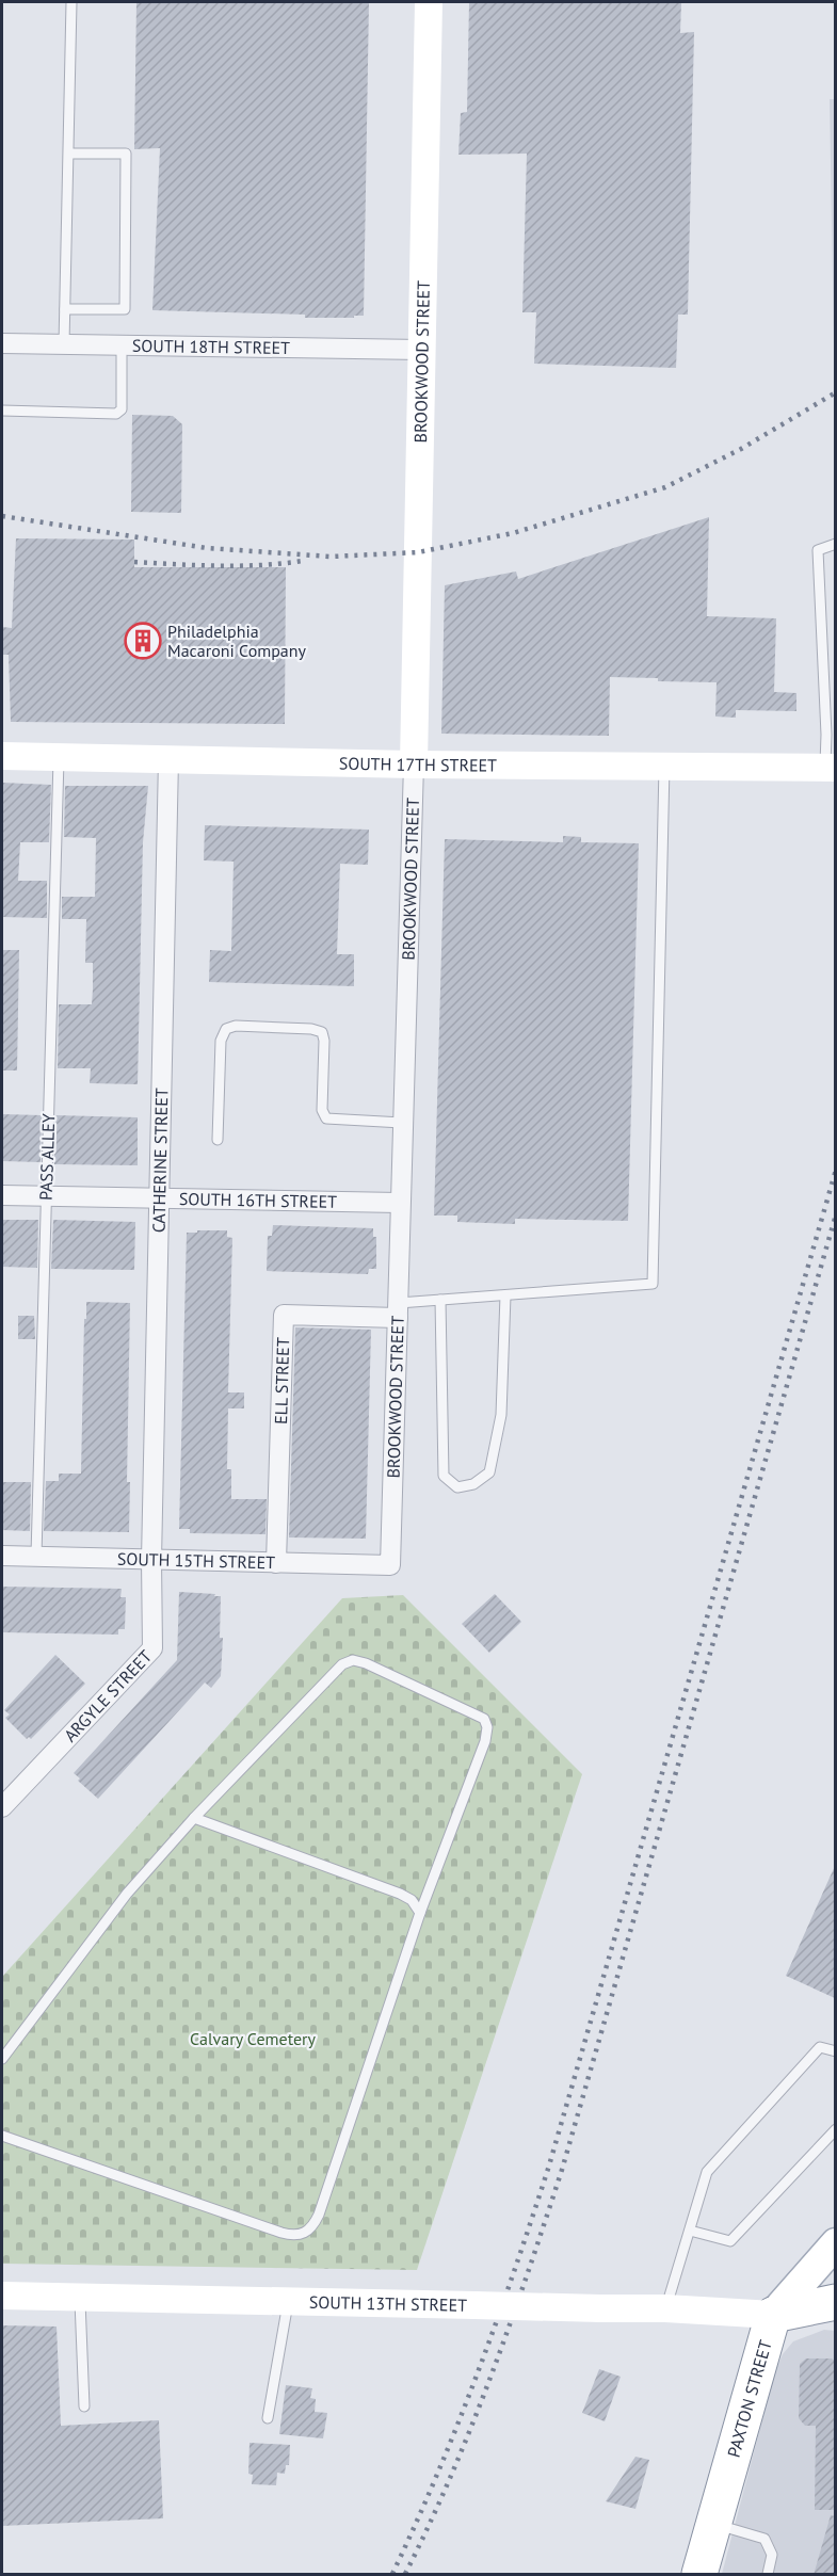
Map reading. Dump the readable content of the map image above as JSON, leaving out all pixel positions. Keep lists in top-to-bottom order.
{
  "streets": {
    "highway": ["SOUTH 13TH STREET", "PAXTON STREET"],
    "main road": ["BROOKWOOD STREET", "SOUTH 17TH STREET"],
    "street": [
      "SOUTH 18TH STREET",
      "CATHERINE STREET",
      "SOUTH 16TH STREET",
      "ELL STREET",
      "SOUTH 15TH STREET",
      "ARGYLE STREET"
    ],
    "lane": ["PASS ALLEY"]
  },
  "crossings": [
    ["SOUTH 18TH STREET", "BROOKWOOD STREET"],
    ["BROOKWOOD STREET", "SOUTH 17TH STREET"],
    ["BROOKWOOD STREET", "SOUTH 16TH STREET"],
    ["BROOKWOOD STREET", "ELL STREET"],
    ["BROOKWOOD STREET", "SOUTH 15TH STREET"],
    ["SOUTH 17TH STREET", "PASS ALLEY"],
    ["SOUTH 17TH STREET", "CATHERINE STREET"],
    ["PASS ALLEY", "SOUTH 16TH STREET"],
    ["PASS ALLEY", "SOUTH 15TH STREET"],
    ["CATHERINE STREET", "SOUTH 16TH STREET"],
    ["CATHERINE STREET", "SOUTH 15TH STREET"],
    ["CATHERINE STREET", "ARGYLE STREET"],
    ["ELL STREET", "SOUTH 15TH STREET"],
    ["SOUTH 15TH STREET", "ARGYLE STREET"],
    ["SOUTH 13TH STREET", "PAXTON STREET"]
  ],
  "parks": ["Calvary Cemetery"],
  "places": {
    "building": ["Philadelphia Macaroni Company"]
  }
}
